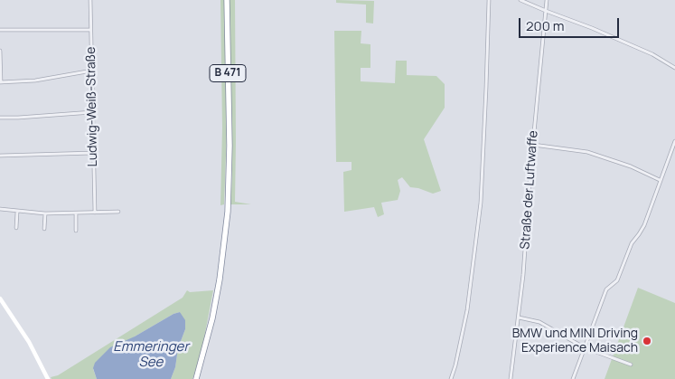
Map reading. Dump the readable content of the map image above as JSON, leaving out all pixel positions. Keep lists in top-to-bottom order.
{
  "streets": {
    "highway": ["B 471"],
    "street": ["Ludwig-Weiß-Straße", "Straße der Luftwaffe"]
  },
  "water": ["Emmeringer See"],
  "places": ["BMW und MINI Driving Experience Maisach"],
  "scale_bar": "200 m"
}
